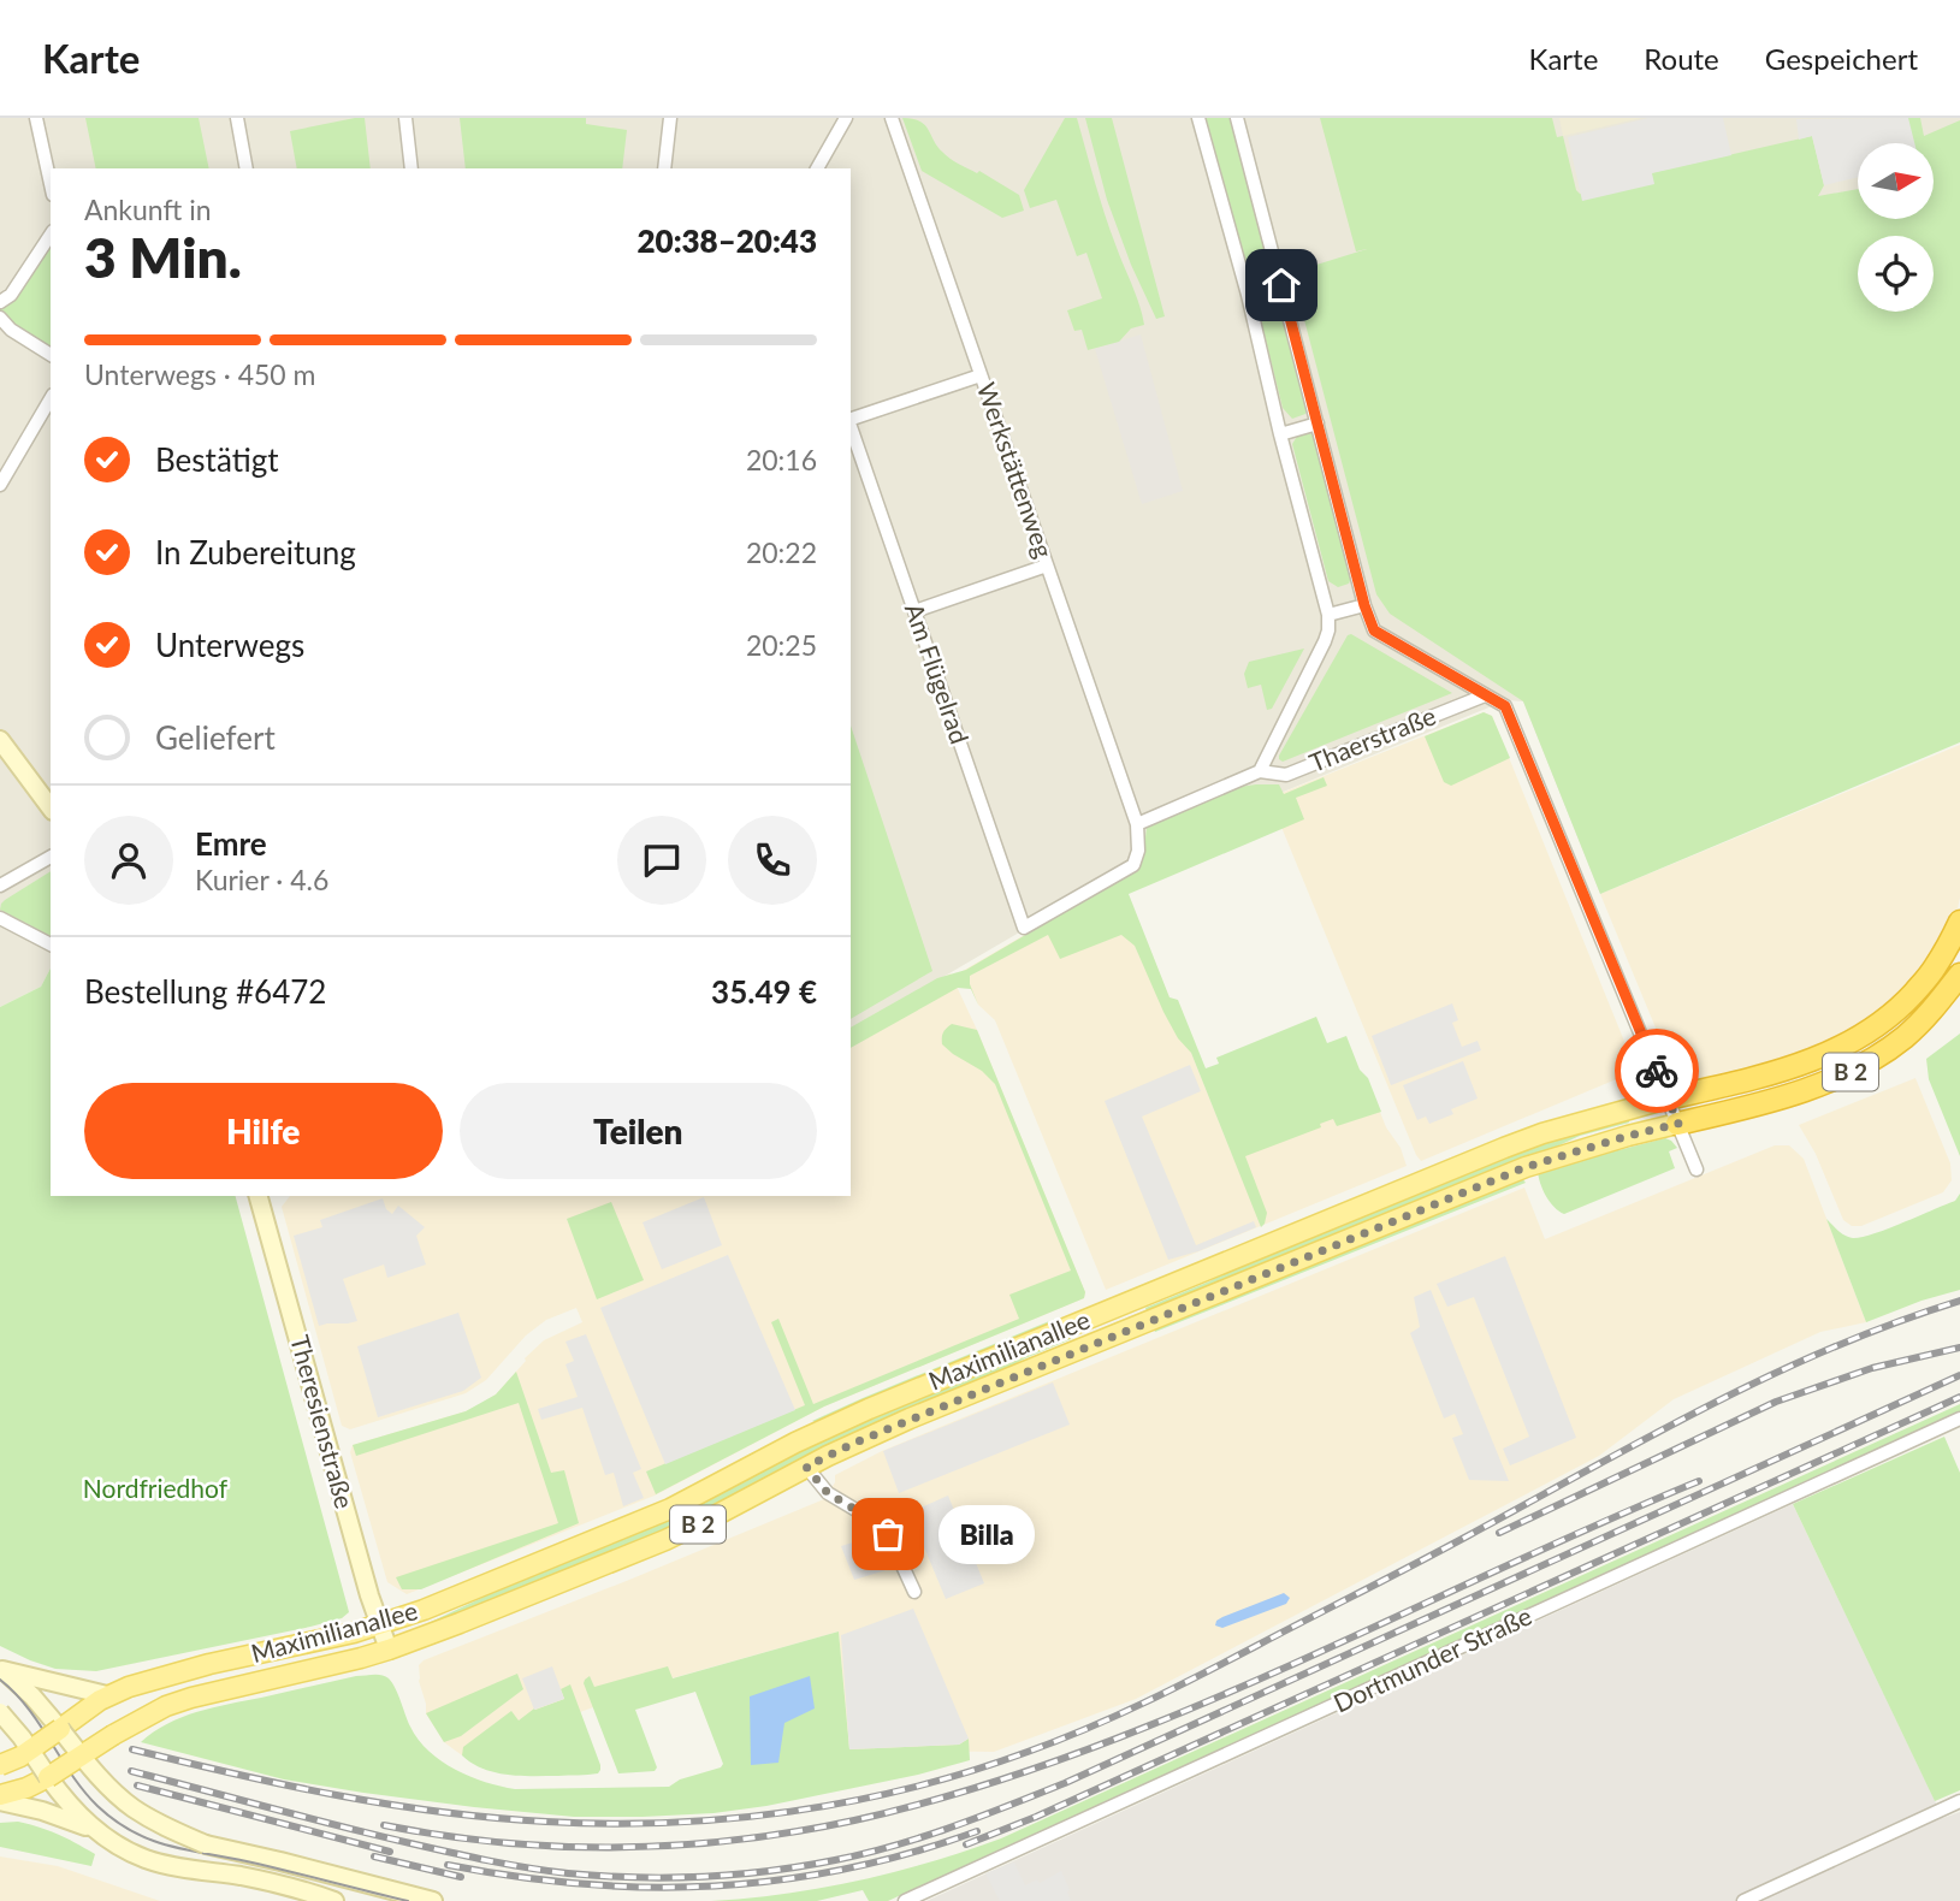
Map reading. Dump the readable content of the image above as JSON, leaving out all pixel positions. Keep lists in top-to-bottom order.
{
  "streets": {
    "highway": ["B 2", "Maximilianallee"],
    "main road": ["Theresienstraße"],
    "street": [
      "Werkstättenweg",
      "Am Flügelrad",
      "Thaerstraße",
      "Dortmunder Straße"
    ]
  },
  "crossings": [
    ["Werkstättenweg", "Am Flügelrad"],
    ["Werkstättenweg", "Thaerstraße"],
    ["Am Flügelrad", "Thaerstraße"],
    ["B 2", "Maximilianallee"],
    ["Maximilianallee", "Theresienstraße"]
  ],
  "parks": ["Nordfriedhof"],
  "places": ["Billa"],
  "north": "right",
  "page": {
    "header": "Karte",
    "nav": ["Karte", "Route", "Gespeichert"],
    "heading": ["3 Min.", "Ankunft in", "20:38–20:43"],
    "panel": [
      "Emre",
      "Kurier · 4.6",
      "Bestellung #6472",
      "35.49 €"
    ],
    "bar": "Unterwegs · 450 m",
    "list": [
      ["Bestätigt", "20:16"],
      ["In Zubereitung", "20:22"],
      ["Unterwegs", "20:25"],
      "Geliefert"
    ],
    "buttons": ["Hilfe", "Teilen"],
    "bubble": "Billa"
  }
}
